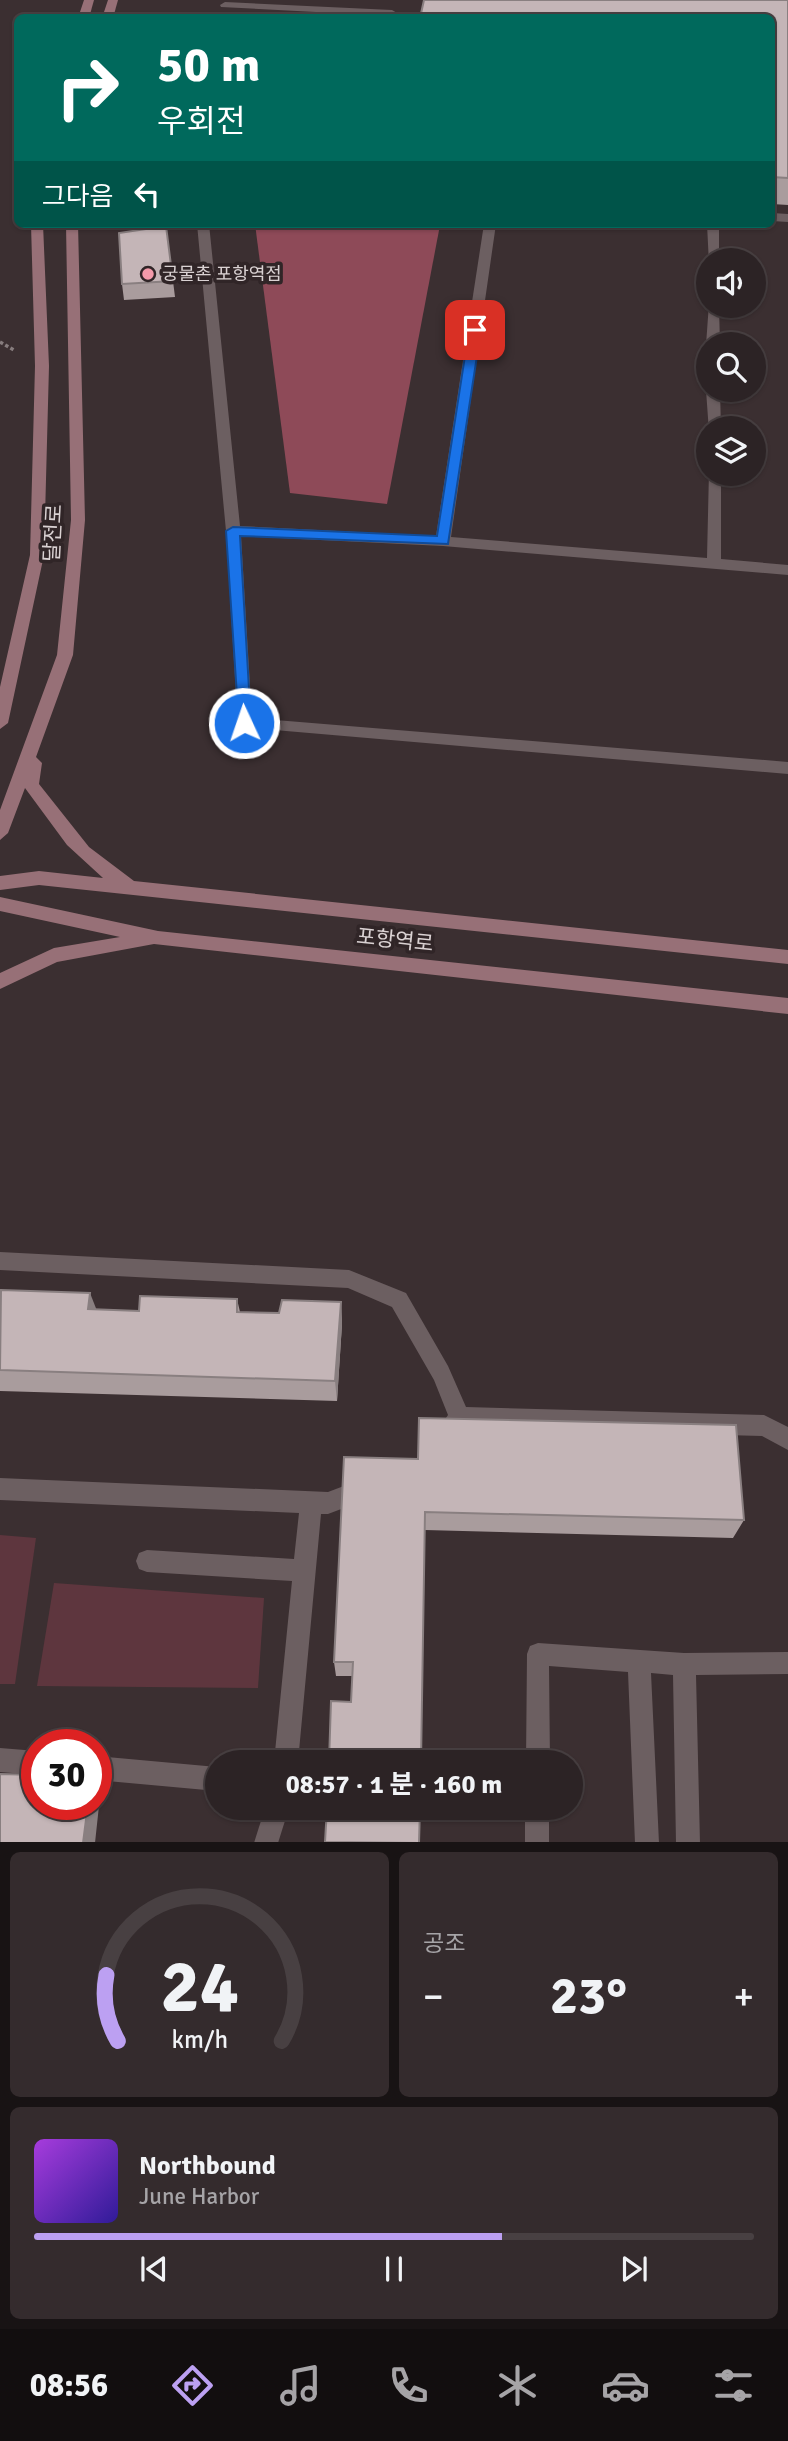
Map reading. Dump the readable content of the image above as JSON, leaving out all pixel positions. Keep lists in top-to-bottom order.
{
  "streets": {
    "street": ["달전로", "포항역로"]
  },
  "places": ["궁물촌 포항역점"],
  "page": {
    "turn": ["50 m", "우회전"],
    "then": "그다음",
    "limit": "30",
    "trip": "08:57 · 1 분 · 160 m",
    "tile": "공조",
    "heat": ["−", "23°", "+"],
    "song": ["Northbound", "June Harbor"],
    "tabs": "08:56",
    "gauge": ["24", "km/h"]
  }
}
